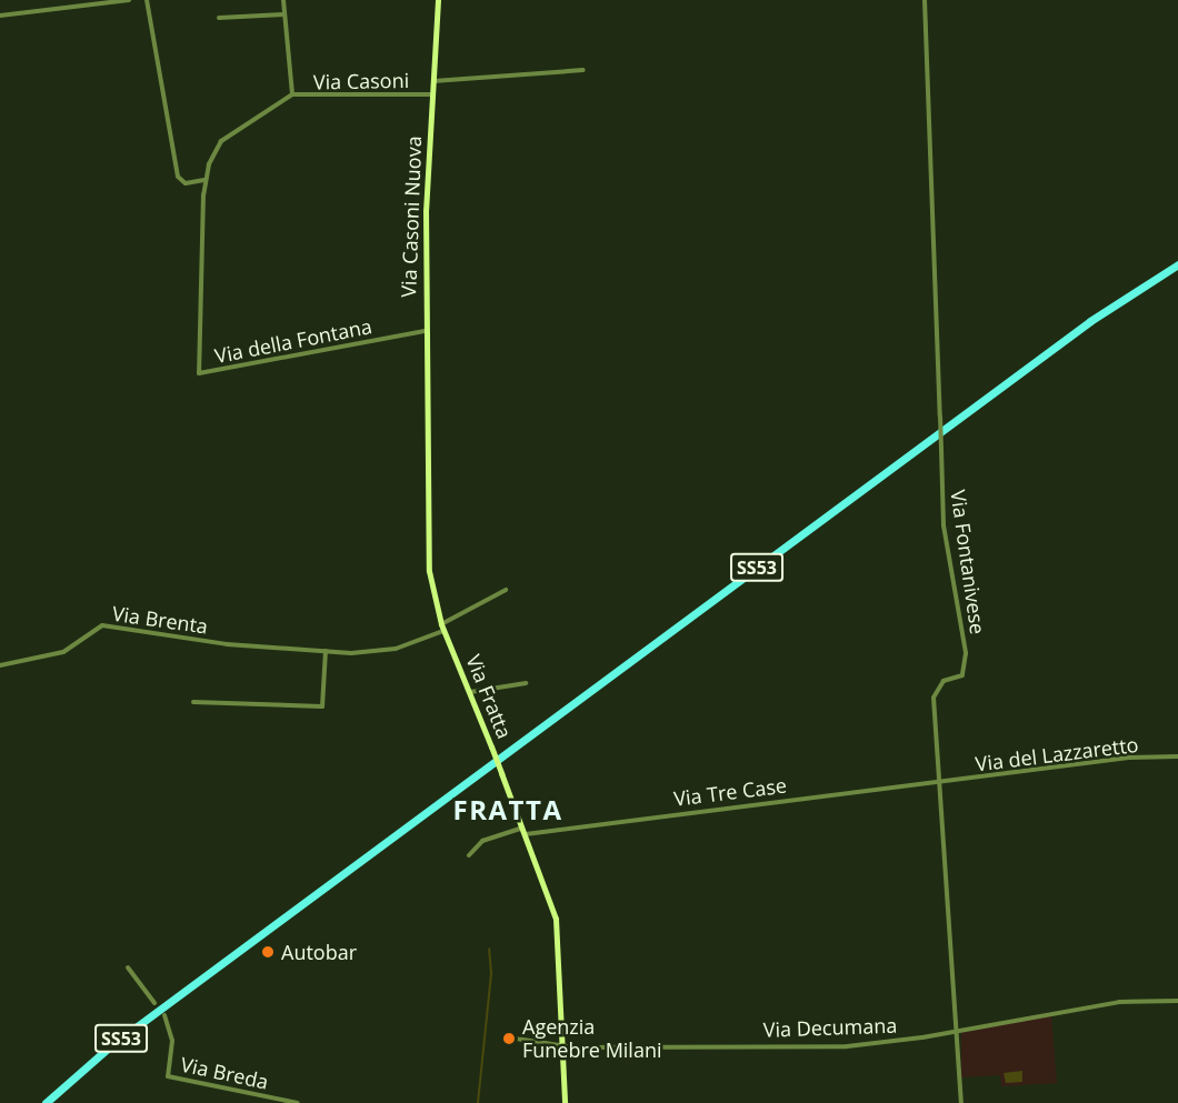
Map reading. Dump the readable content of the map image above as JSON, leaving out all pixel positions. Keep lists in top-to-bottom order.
{
  "streets": {
    "highway": ["SS53"],
    "main road": ["Via Casoni Nuova", "Via Fratta"],
    "street": [
      "Via Casoni",
      "Via della Fontana",
      "Via Fontanivese",
      "Via Brenta",
      "Via del Lazzaretto",
      "Via Tre Case",
      "Via Decumana",
      "Via Breda"
    ]
  },
  "crossings": [
    ["Via Casoni", "Via Casoni Nuova"],
    ["Via Casoni", "Via della Fontana"],
    ["Via Casoni Nuova", "Via della Fontana"],
    ["Via Casoni Nuova", "Via Fratta"],
    ["Via Fontanivese", "Via del Lazzaretto"],
    ["Via Fontanivese", "Via Tre Case"],
    ["Via Fontanivese", "Via Decumana"],
    ["Via Brenta", "Via Fratta"],
    ["Via Fratta", "Via Tre Case"],
    ["Via Fratta", "Via Decumana"],
    ["Via del Lazzaretto", "Via Tre Case"]
  ],
  "districts": ["FRATTA"],
  "places": ["Autobar", "Agenzia Funebre Milani"]
}
